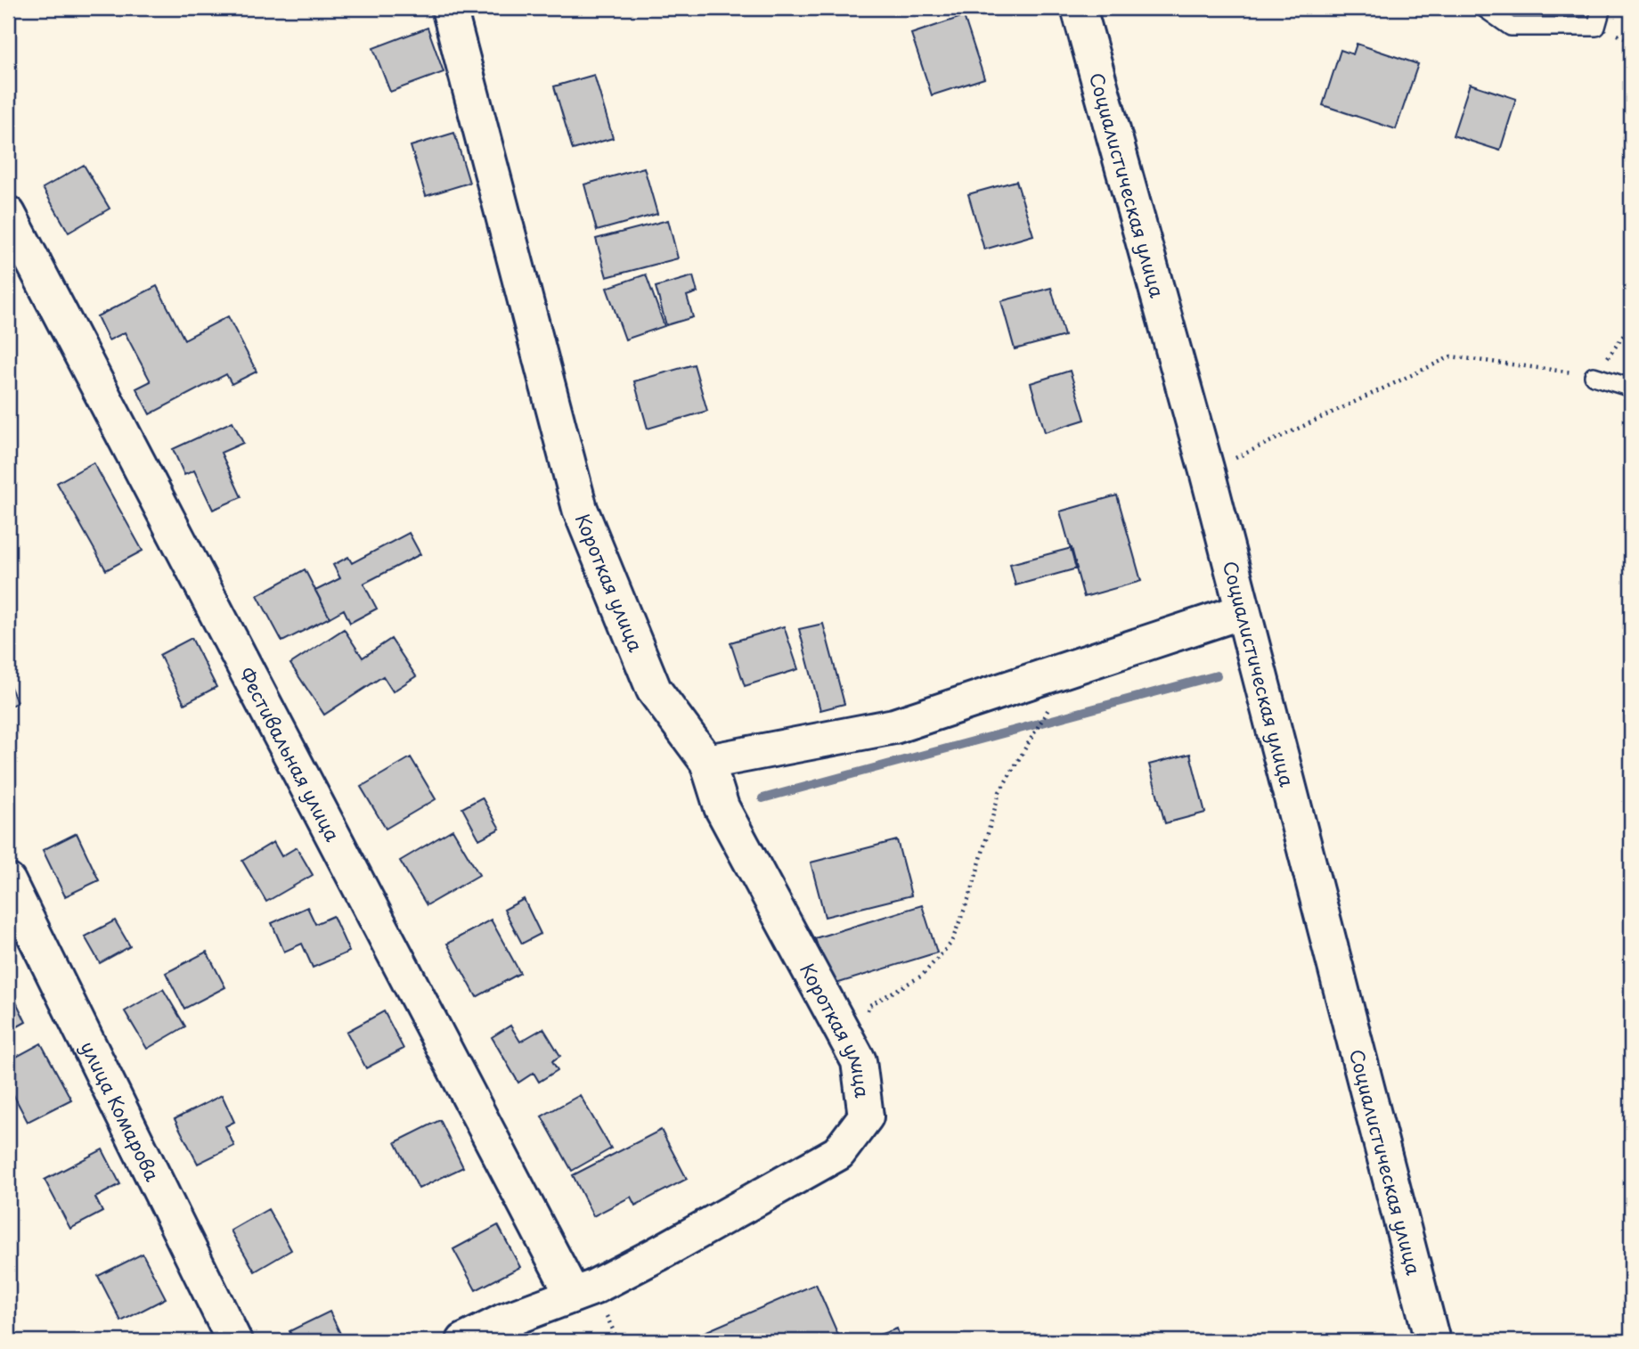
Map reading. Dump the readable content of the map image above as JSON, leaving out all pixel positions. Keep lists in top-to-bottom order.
{
  "streets": {
    "street": [
      "Социалистическая улица",
      "Короткая улица",
      "Фестивальная улица",
      "улица Комарова"
    ]
  },
  "crossings": [
    ["Короткая улица", "Фестивальная улица"]
  ]
}
